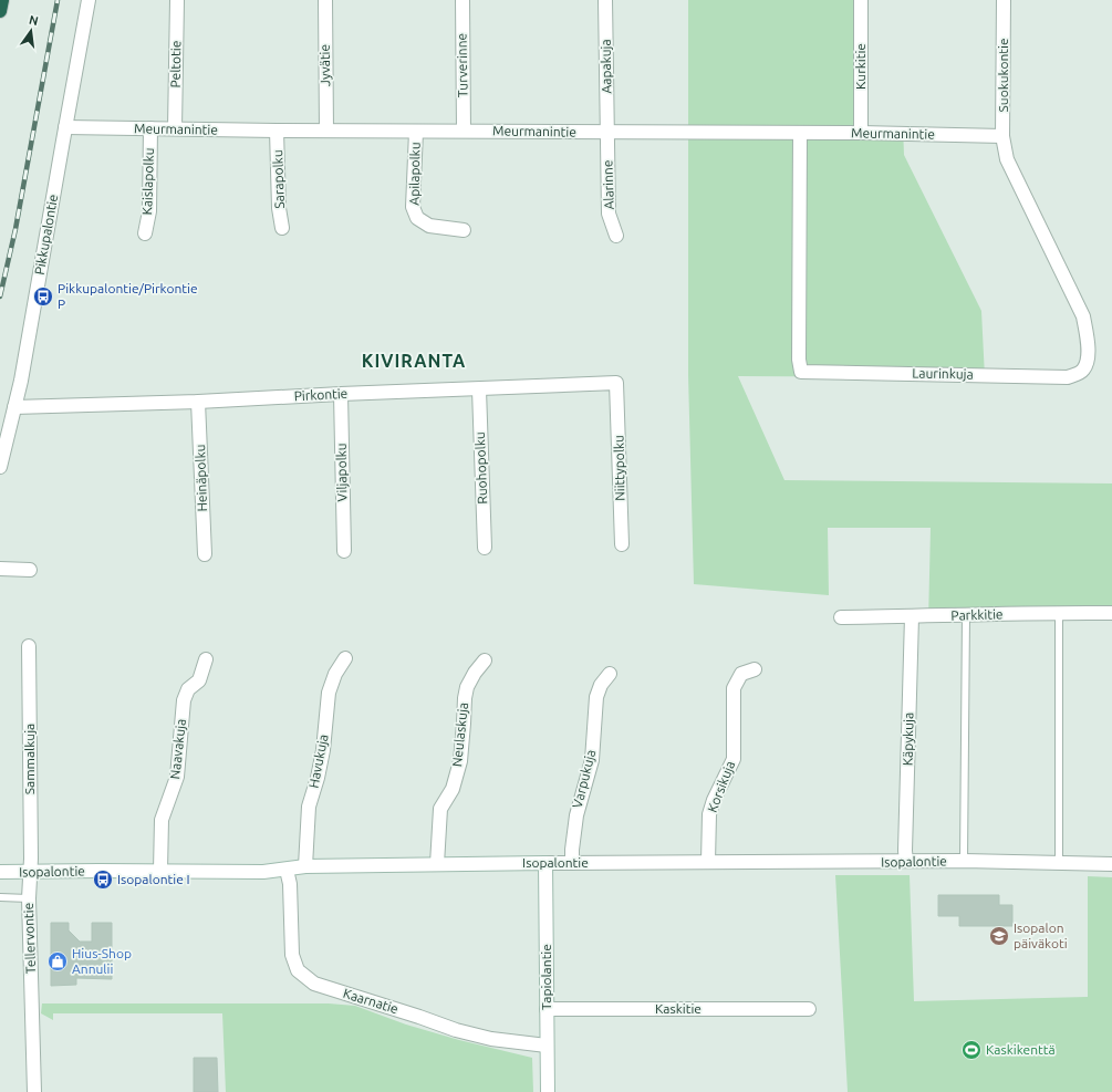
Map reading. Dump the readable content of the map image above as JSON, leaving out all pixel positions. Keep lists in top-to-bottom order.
{
  "streets": {
    "street": [
      "Peltotie",
      "Jyvätie",
      "Turverinne",
      "Aapakuja",
      "Kurkitie",
      "Suokukontie",
      "Meurmanintie",
      "Apilapolku",
      "Sarapolku",
      "Kaislapolku",
      "Alarinne",
      "Pikkupalontie",
      "Laurinkuja",
      "Pirkontie",
      "Ruohopolku",
      "Niittypolku",
      "Viljapolku",
      "Heinäpolku",
      "Parkkitie",
      "Neulaskuja",
      "Käpykuja",
      "Naavakuja",
      "Sammalkuja",
      "Havukuja",
      "Varpukuja",
      "Korsikuja",
      "Isopalontie",
      "Tellervontie",
      "Tapiolantie",
      "Kaarnatie",
      "Kaskitie"
    ]
  },
  "crossings": [
    ["Peltotie", "Meurmanintie"],
    ["Jyvätie", "Meurmanintie"],
    ["Turverinne", "Meurmanintie"],
    ["Aapakuja", "Meurmanintie"],
    ["Aapakuja", "Alarinne"],
    ["Kurkitie", "Meurmanintie"],
    ["Suokukontie", "Meurmanintie"],
    ["Suokukontie", "Laurinkuja"],
    ["Meurmanintie", "Apilapolku"],
    ["Meurmanintie", "Sarapolku"],
    ["Meurmanintie", "Kaislapolku"],
    ["Meurmanintie", "Alarinne"],
    ["Meurmanintie", "Pikkupalontie"],
    ["Meurmanintie", "Laurinkuja"],
    ["Pikkupalontie", "Pirkontie"],
    ["Pirkontie", "Ruohopolku"],
    ["Pirkontie", "Niittypolku"],
    ["Pirkontie", "Viljapolku"],
    ["Pirkontie", "Heinäpolku"],
    ["Parkkitie", "Käpykuja"],
    ["Neulaskuja", "Isopalontie"],
    ["Käpykuja", "Isopalontie"],
    ["Naavakuja", "Isopalontie"],
    ["Sammalkuja", "Isopalontie"],
    ["Sammalkuja", "Tellervontie"],
    ["Havukuja", "Isopalontie"],
    ["Varpukuja", "Isopalontie"],
    ["Korsikuja", "Isopalontie"],
    ["Isopalontie", "Tellervontie"],
    ["Isopalontie", "Tapiolantie"],
    ["Isopalontie", "Kaarnatie"],
    ["Tapiolantie", "Kaarnatie"],
    ["Tapiolantie", "Kaskitie"]
  ],
  "districts": ["KIVIRANTA"],
  "places": {
    "bus stop": ["Pikkupalontie/Pirkontie P", "Isopalontie I"],
    "school or university": ["Isopalon päiväkoti"],
    "shop": ["Hius-Shop Annulii"],
    "sports": ["Kaskikenttä"]
  },
  "north": "top"
}
